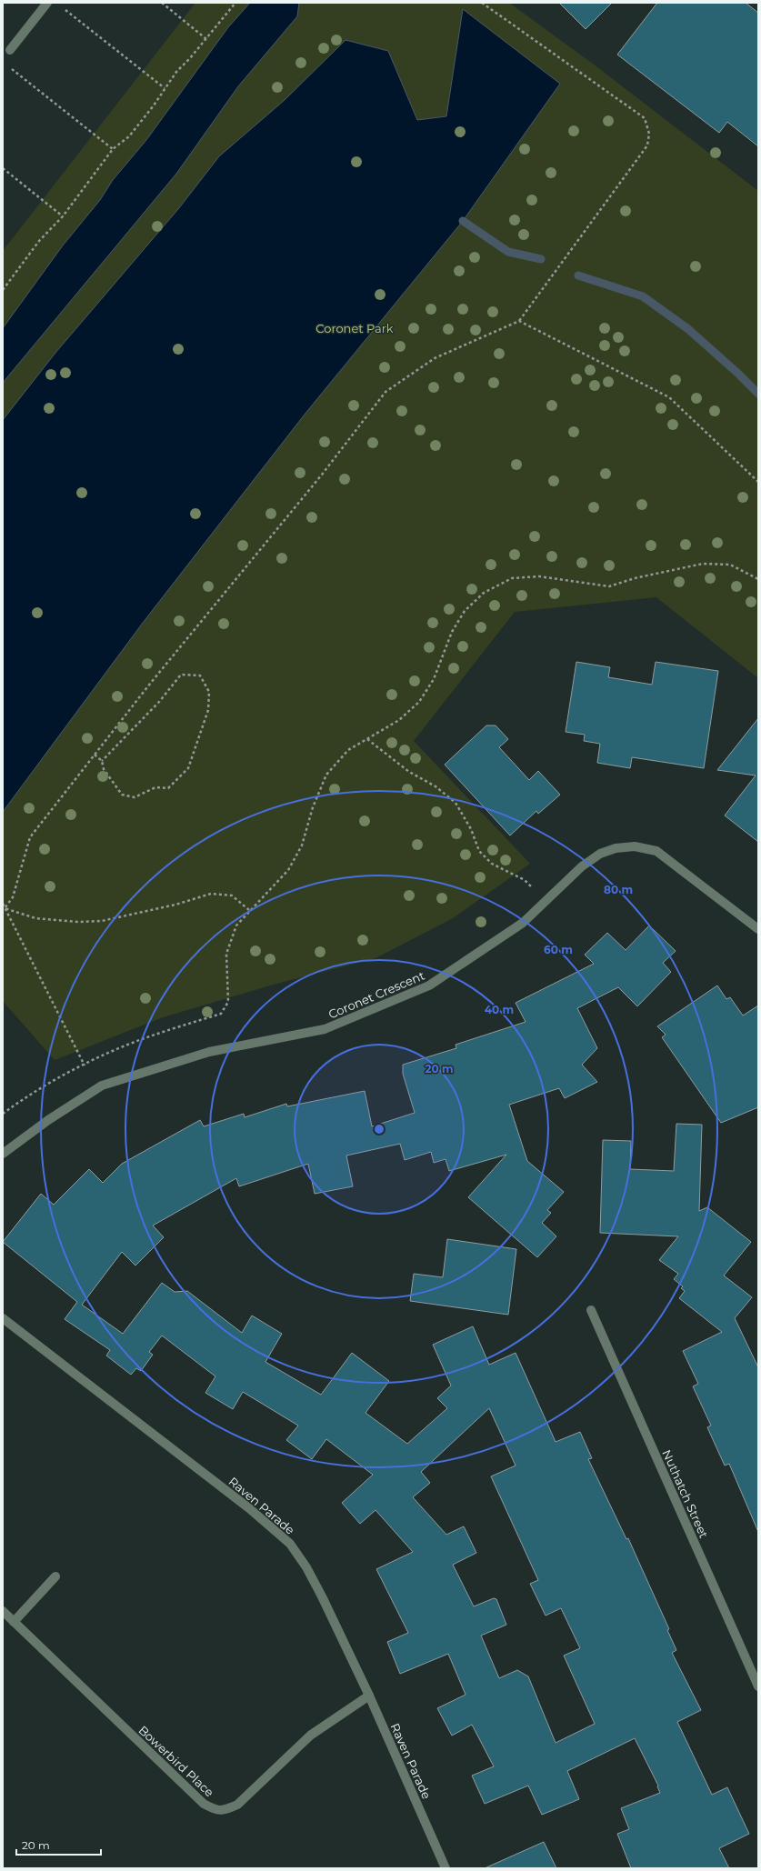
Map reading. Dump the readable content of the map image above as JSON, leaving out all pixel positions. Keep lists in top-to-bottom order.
{
  "streets": {
    "street": [
      "Coronet Crescent",
      "Nuthatch Street",
      "Raven Parade",
      "Bowerbird Place"
    ]
  },
  "crossings": [
    ["Raven Parade", "Bowerbird Place"]
  ],
  "parks": ["Coronet Park"],
  "scale_bar": "20 m",
  "rings": [
    "80 m",
    "60 m",
    "40 m",
    "20 m"
  ]
}
